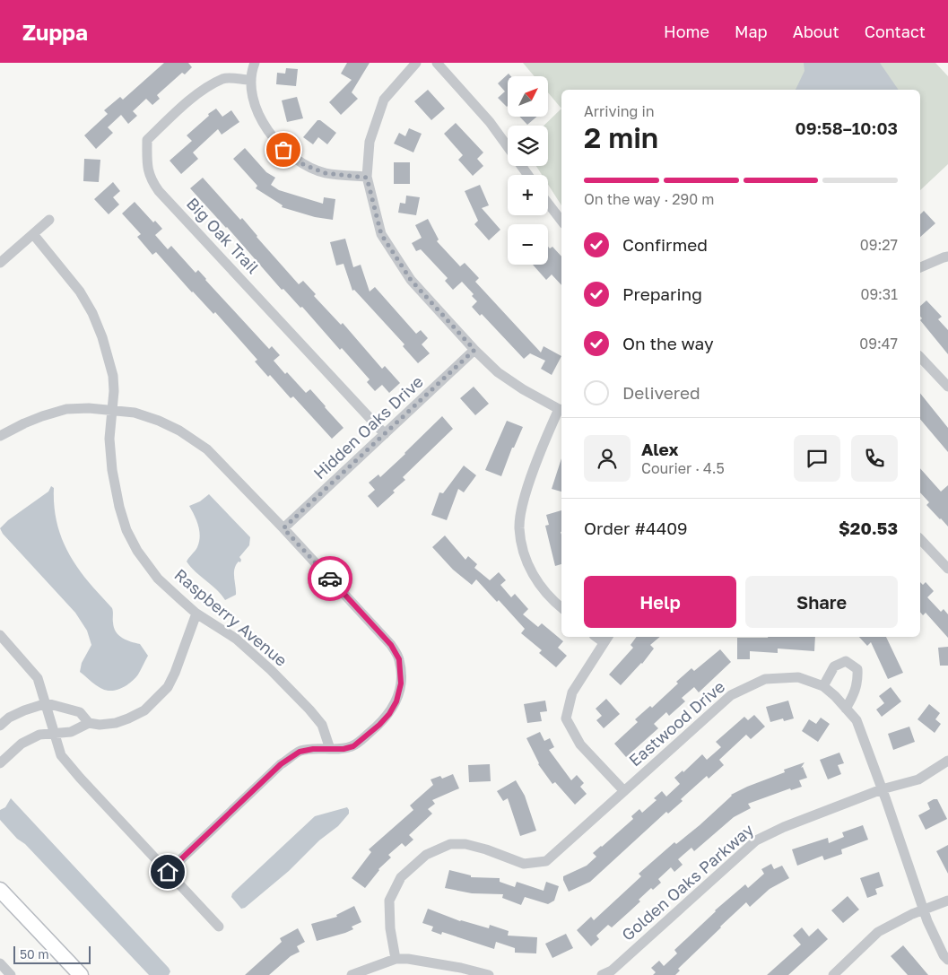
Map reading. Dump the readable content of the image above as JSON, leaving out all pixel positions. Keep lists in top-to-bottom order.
{
  "streets": {
    "street": [
      "Big Oak Trail",
      "Hidden Oaks Drive",
      "Raspberry Avenue",
      "Eastwood Drive",
      "Golden Oaks Parkway"
    ]
  },
  "crossings": [
    ["Big Oak Trail", "Hidden Oaks Drive"],
    ["Eastwood Drive", "Golden Oaks Parkway"]
  ],
  "scale_bar": "50 m",
  "north": "top right",
  "page": {
    "header": "Zuppa",
    "nav": [
      "Home",
      "Map",
      "About",
      "Contact"
    ],
    "map_buttons": ["+", "−"],
    "heading": ["2 min", "Arriving in", "09:58–10:03"],
    "panel": [
      "Alex",
      "Courier · 4.5",
      "Order #4409",
      "$20.53"
    ],
    "bar": "On the way · 290 m",
    "list": [
      ["Confirmed", "09:27"],
      ["Preparing", "09:31"],
      ["On the way", "09:47"],
      "Delivered"
    ],
    "buttons": ["Help", "Share"],
    "scale": "50 m"
  }
}
